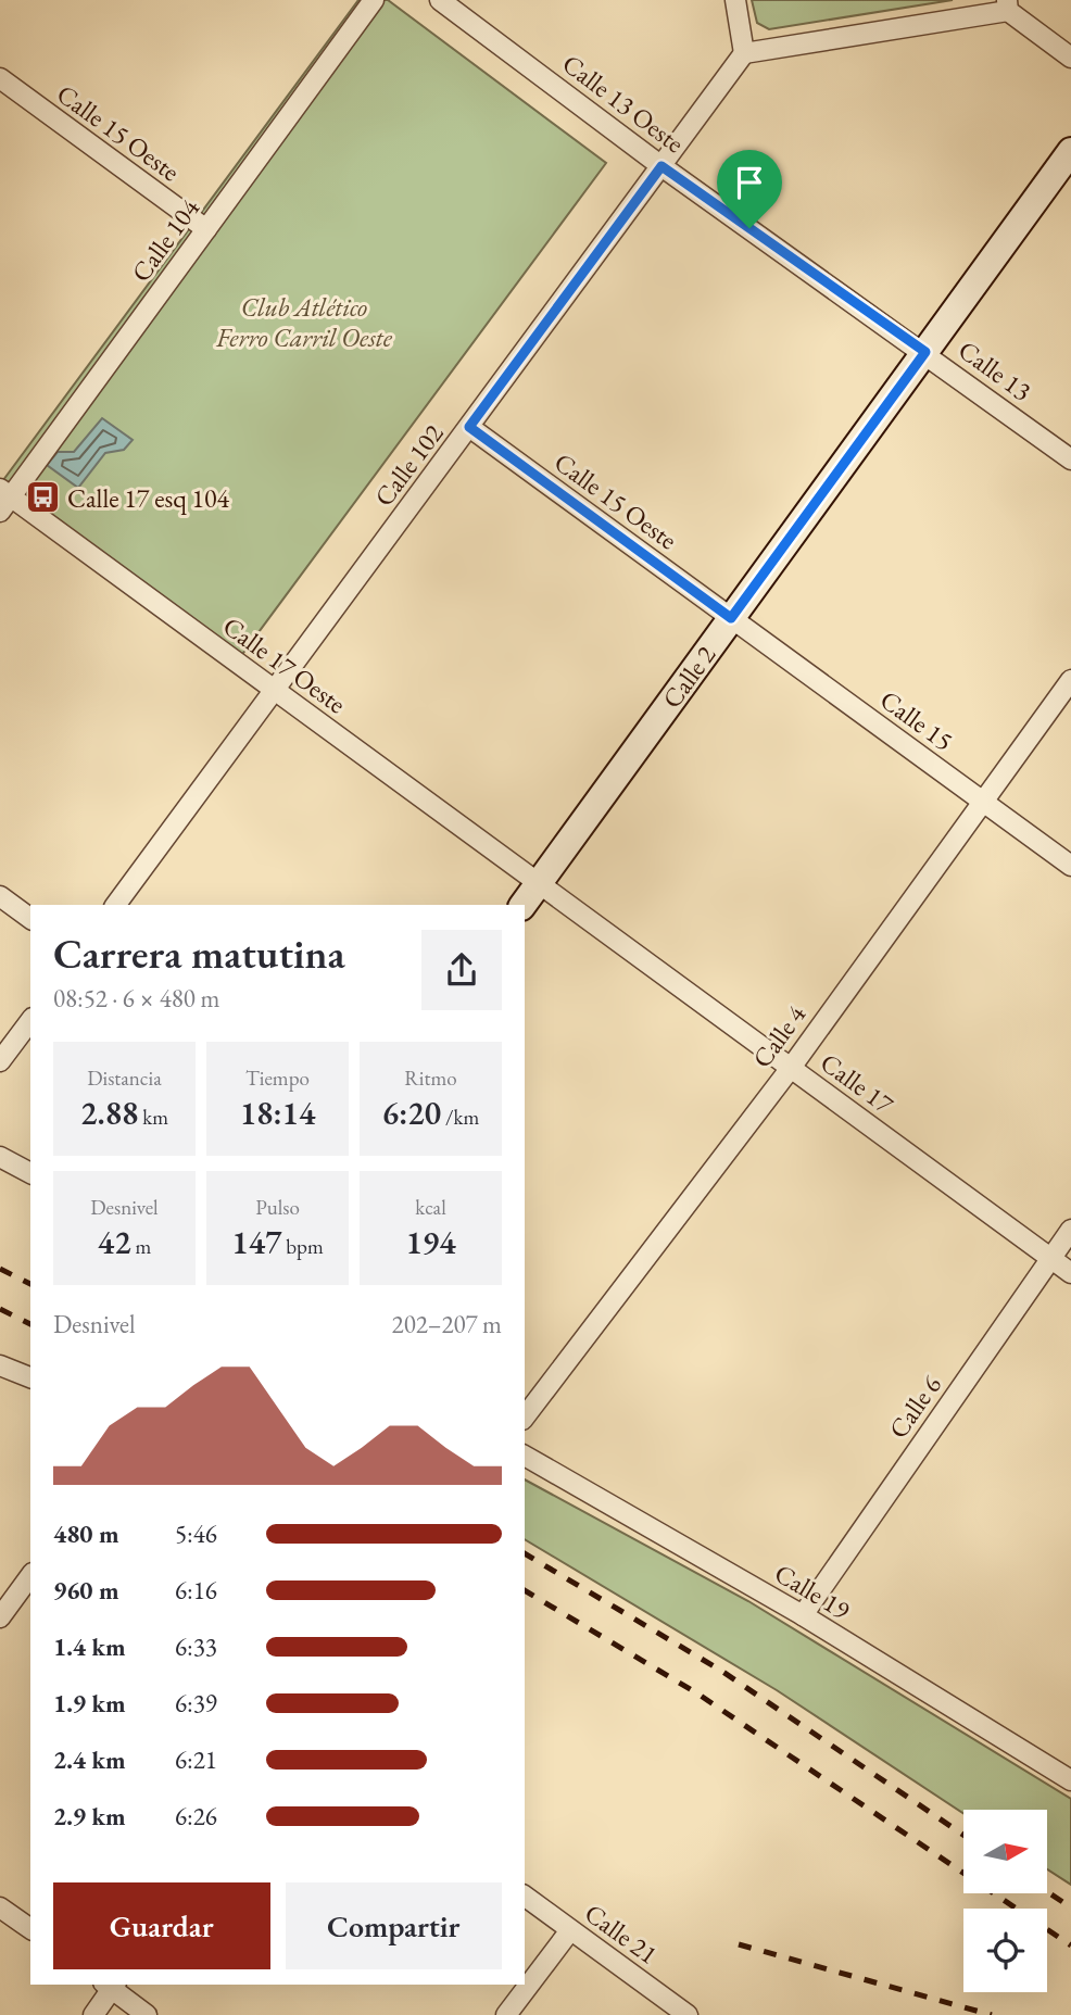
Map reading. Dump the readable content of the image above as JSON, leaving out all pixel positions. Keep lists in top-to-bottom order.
{
  "streets": {
    "street": [
      "Calle 13 Oeste",
      "Calle 15 Oeste",
      "Calle 104",
      "Calle 13",
      "Calle 102",
      "Calle 17 Oeste",
      "Calle 2",
      "Calle 15",
      "Calle 4",
      "Calle 17",
      "Calle 6",
      "Calle 19",
      "Calle 21"
    ]
  },
  "crossings": [
    ["Calle 13 Oeste", "Calle 13"],
    ["Calle 13 Oeste", "Calle 102"],
    ["Calle 13 Oeste", "Calle 2"],
    ["Calle 15 Oeste", "Calle 104"],
    ["Calle 15 Oeste", "Calle 102"],
    ["Calle 15 Oeste", "Calle 2"],
    ["Calle 15 Oeste", "Calle 15"],
    ["Calle 104", "Calle 17 Oeste"],
    ["Calle 13", "Calle 2"],
    ["Calle 102", "Calle 17 Oeste"],
    ["Calle 17 Oeste", "Calle 2"],
    ["Calle 17 Oeste", "Calle 17"],
    ["Calle 2", "Calle 15"],
    ["Calle 2", "Calle 17"],
    ["Calle 15", "Calle 4"],
    ["Calle 4", "Calle 17"],
    ["Calle 17", "Calle 6"],
    ["Calle 6", "Calle 19"]
  ],
  "parks": ["Club Atlético Ferro Carril Oeste"],
  "places": {
    "bus stop": ["Calle 17 esq 104"]
  },
  "north": "right",
  "page": {
    "heading": ["Carrera matutina", "08:52 · 6 × 480 m"],
    "stats": [
      ["Distancia", "2.88 km"],
      ["Tiempo", "18:14"],
      ["Ritmo", "6:20 /km"],
      ["Desnivel", "42 m"],
      ["Pulso", "147 bpm"],
      ["kcal", "194"]
    ],
    "chart": ["Desnivel", "202–207 m"],
    "list": [
      {
        "name": "480 m",
        "note": "5:46"
      },
      {
        "name": "960 m",
        "note": "6:16"
      },
      {
        "name": "1.4 km",
        "note": "6:33"
      },
      {
        "name": "1.9 km",
        "note": "6:39"
      },
      {
        "name": "2.4 km",
        "note": "6:21"
      },
      {
        "name": "2.9 km",
        "note": "6:26"
      }
    ],
    "buttons": ["Guardar", "Compartir"]
  }
}
